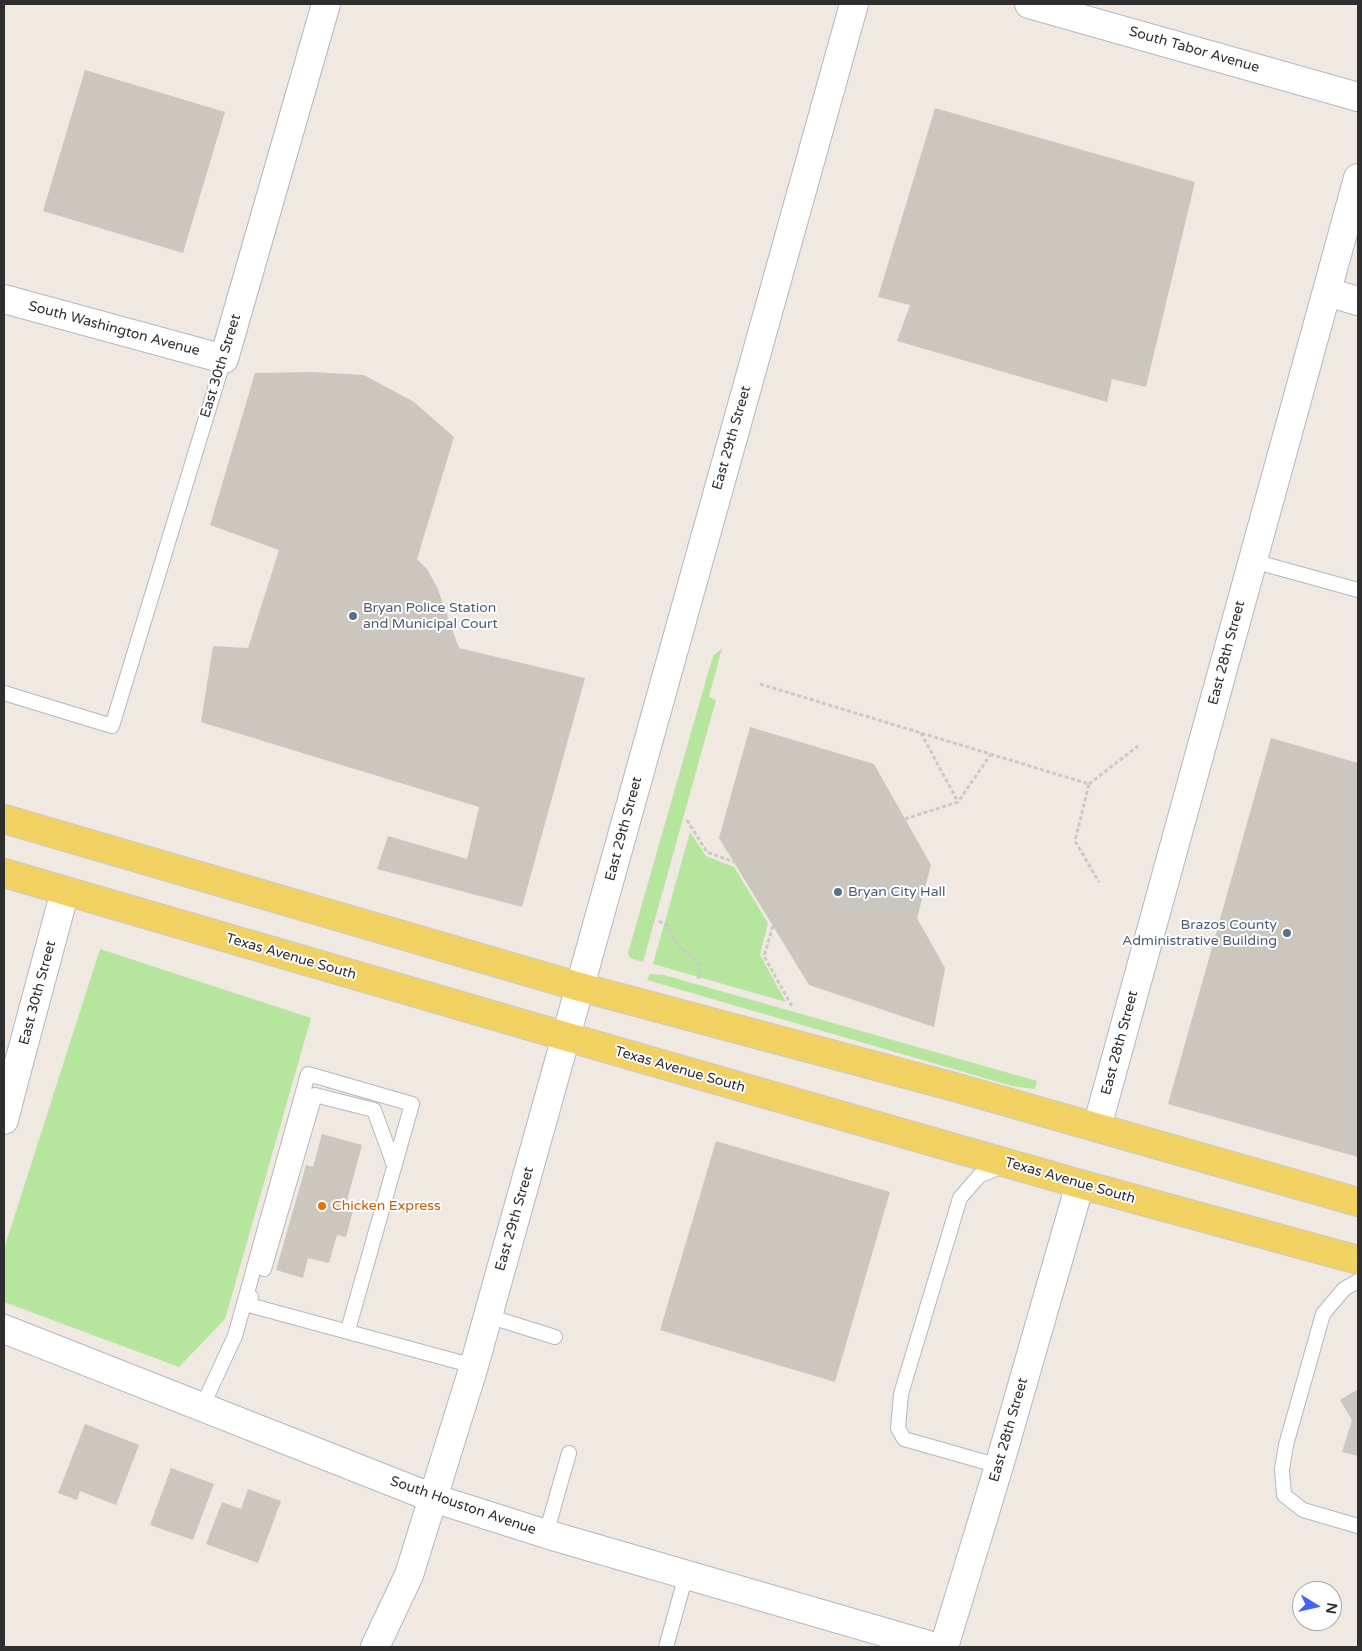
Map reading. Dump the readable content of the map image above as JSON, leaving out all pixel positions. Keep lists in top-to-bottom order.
{
  "streets": {
    "main road": ["Texas Avenue South"],
    "street": [
      "South Tabor Avenue",
      "South Washington Avenue",
      "East 30th Street",
      "East 29th Street",
      "East 28th Street",
      "South Houston Avenue"
    ]
  },
  "crossings": [
    ["South Washington Avenue", "East 30th Street"],
    ["East 30th Street", "Texas Avenue South"],
    ["East 29th Street", "Texas Avenue South"],
    ["East 29th Street", "South Houston Avenue"],
    ["East 28th Street", "Texas Avenue South"]
  ],
  "places": [
    "Bryan Police Station and Municipal Court",
    "Bryan City Hall",
    "Brazos County Administrative Building",
    "Chicken Express"
  ],
  "north": "right"
}
